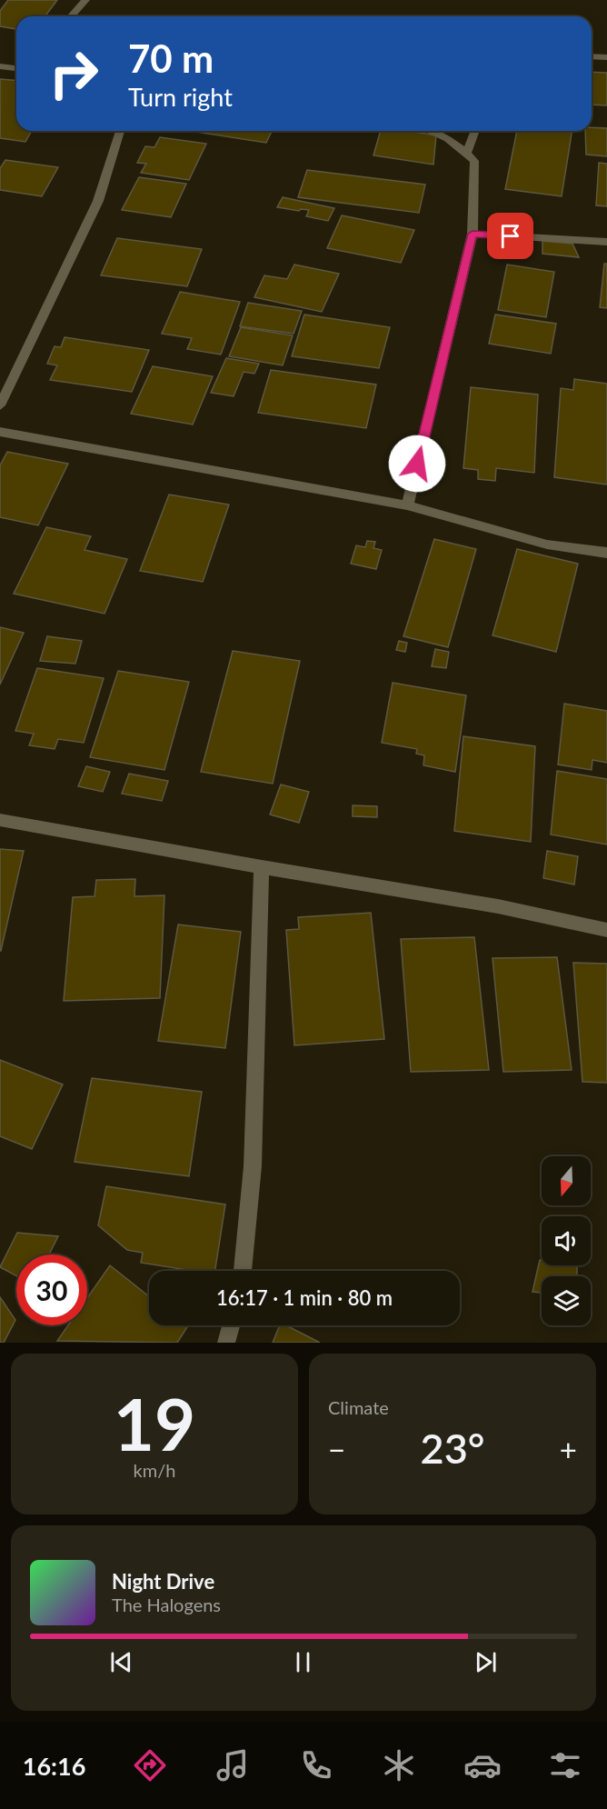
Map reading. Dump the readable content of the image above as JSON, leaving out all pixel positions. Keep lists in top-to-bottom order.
{
  "north": "bottom",
  "page": {
    "turn": ["70 m", "Turn right"],
    "limit": "30",
    "trip": "16:17 · 1 min · 80 m",
    "tile": [
      ["19", "km/h"],
      "Climate"
    ],
    "heat": ["−", "23°", "+"],
    "song": ["Night Drive", "The Halogens"],
    "tabs": "16:16"
  }
}
